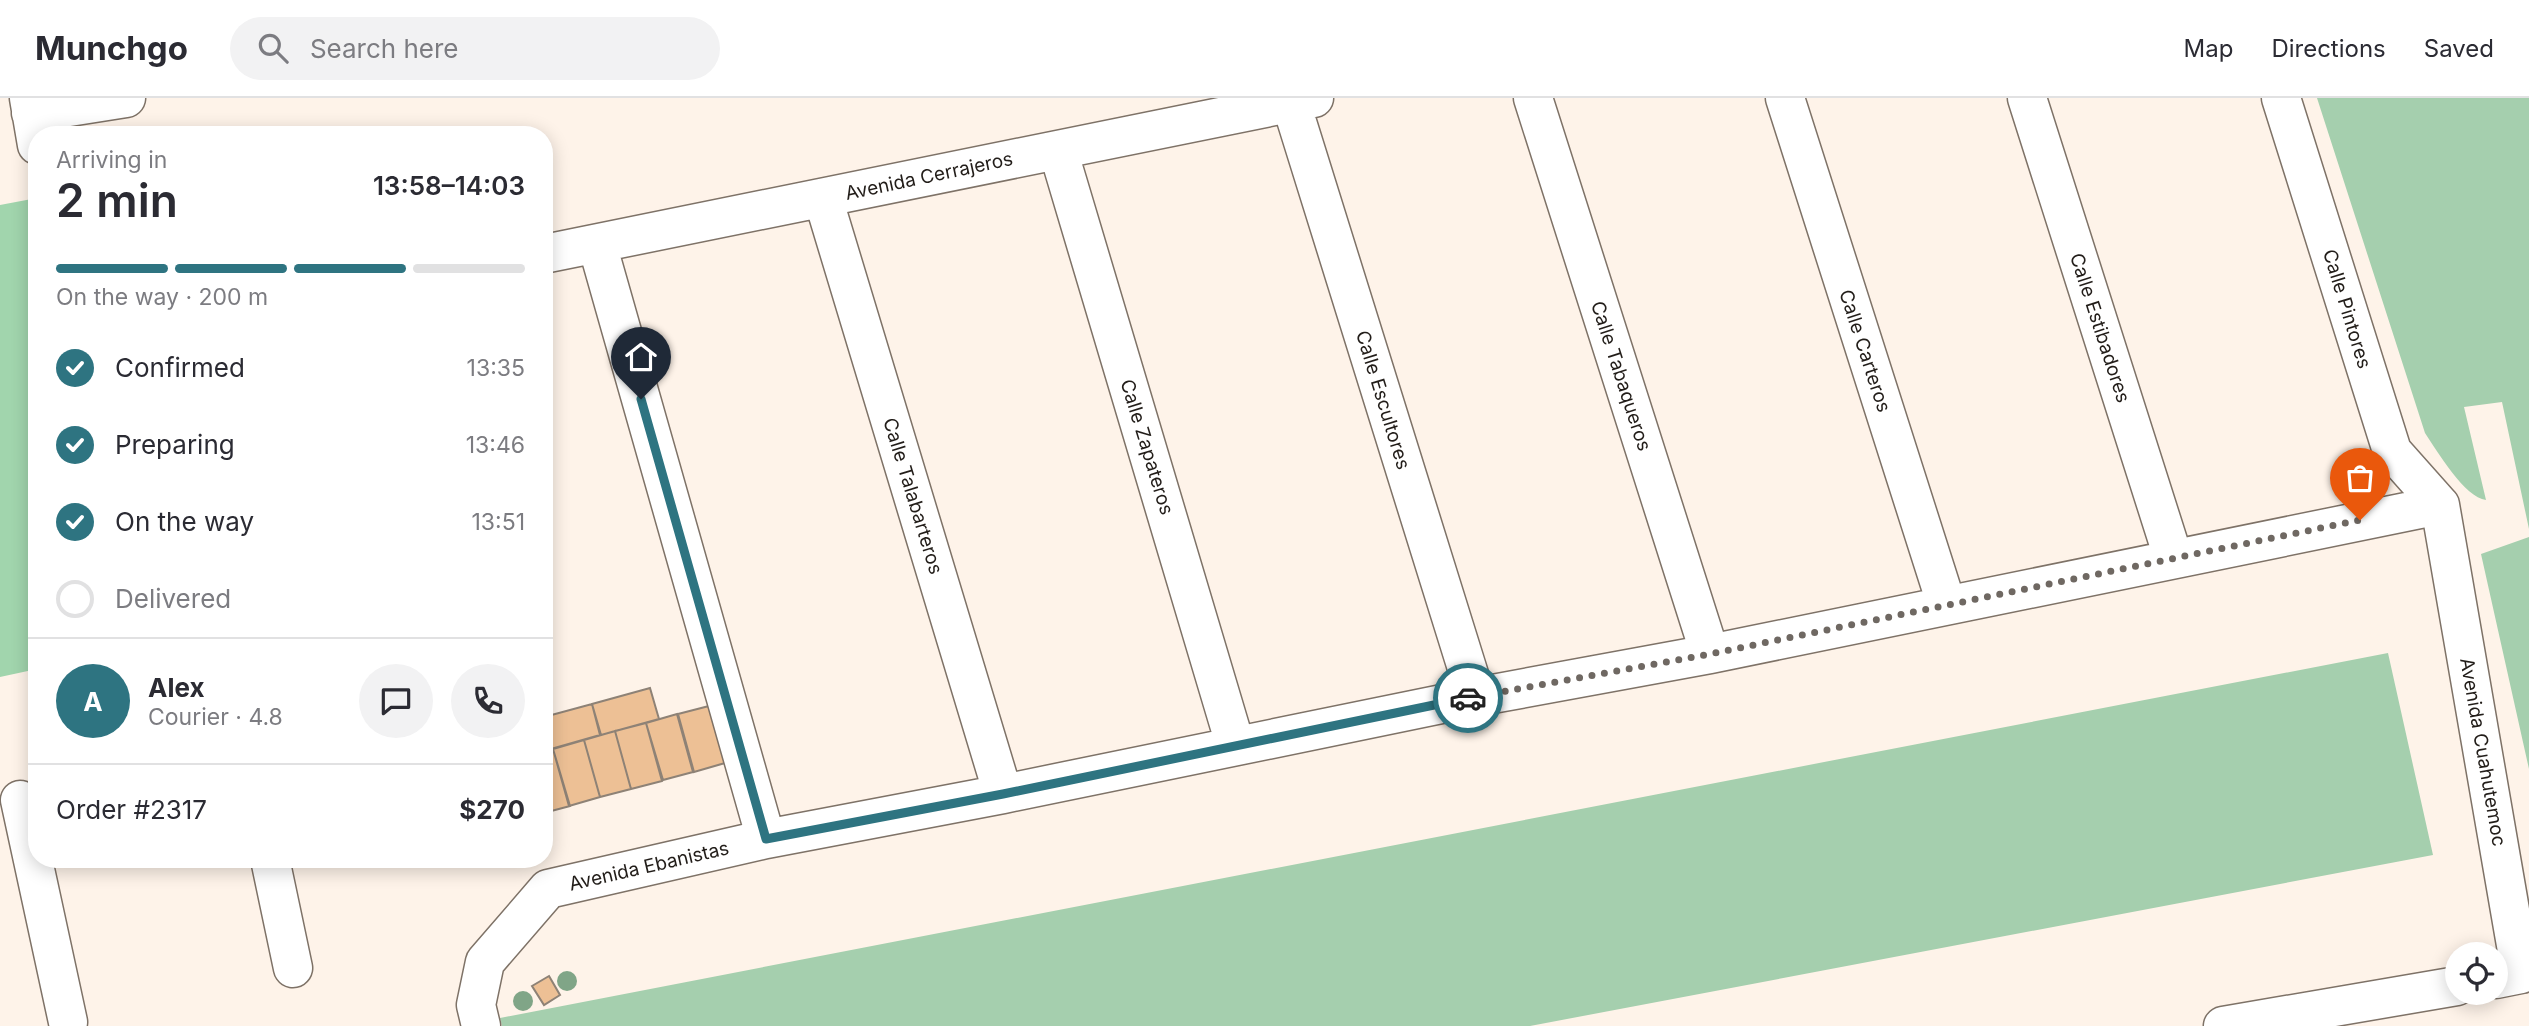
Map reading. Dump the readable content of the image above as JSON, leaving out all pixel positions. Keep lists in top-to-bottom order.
{
  "streets": {
    "street": [
      "Avenida Cerrajeros",
      "Calle Pintores",
      "Calle Estibadores",
      "Calle Carteros",
      "Calle Tabaqueros",
      "Calle Escultores",
      "Calle Zapateros",
      "Calle Talabarteros",
      "Avenida Cuahutemoc",
      "Avenida Ebanistas"
    ]
  },
  "crossings": [
    ["Avenida Cerrajeros", "Calle Escultores"],
    ["Avenida Cerrajeros", "Calle Zapateros"],
    ["Avenida Cerrajeros", "Calle Talabarteros"],
    ["Calle Pintores", "Avenida Cuahutemoc"],
    ["Calle Pintores", "Avenida Ebanistas"],
    ["Calle Estibadores", "Avenida Ebanistas"],
    ["Calle Carteros", "Avenida Ebanistas"],
    ["Calle Tabaqueros", "Avenida Ebanistas"],
    ["Calle Escultores", "Avenida Ebanistas"],
    ["Calle Zapateros", "Avenida Ebanistas"],
    ["Calle Talabarteros", "Avenida Ebanistas"],
    ["Avenida Cuahutemoc", "Avenida Ebanistas"]
  ],
  "page": {
    "header": "Munchgo",
    "search": "Search here",
    "nav": ["Map", "Directions", "Saved"],
    "heading": ["2 min", "Arriving in", "13:58–14:03"],
    "panel": [
      "Alex",
      "Courier · 4.8",
      "Order #2317",
      "$270"
    ],
    "bar": "On the way · 200 m",
    "list": [
      ["Confirmed", "13:35"],
      ["Preparing", "13:46"],
      ["On the way", "13:51"],
      "Delivered"
    ],
    "round": "A"
  }
}
